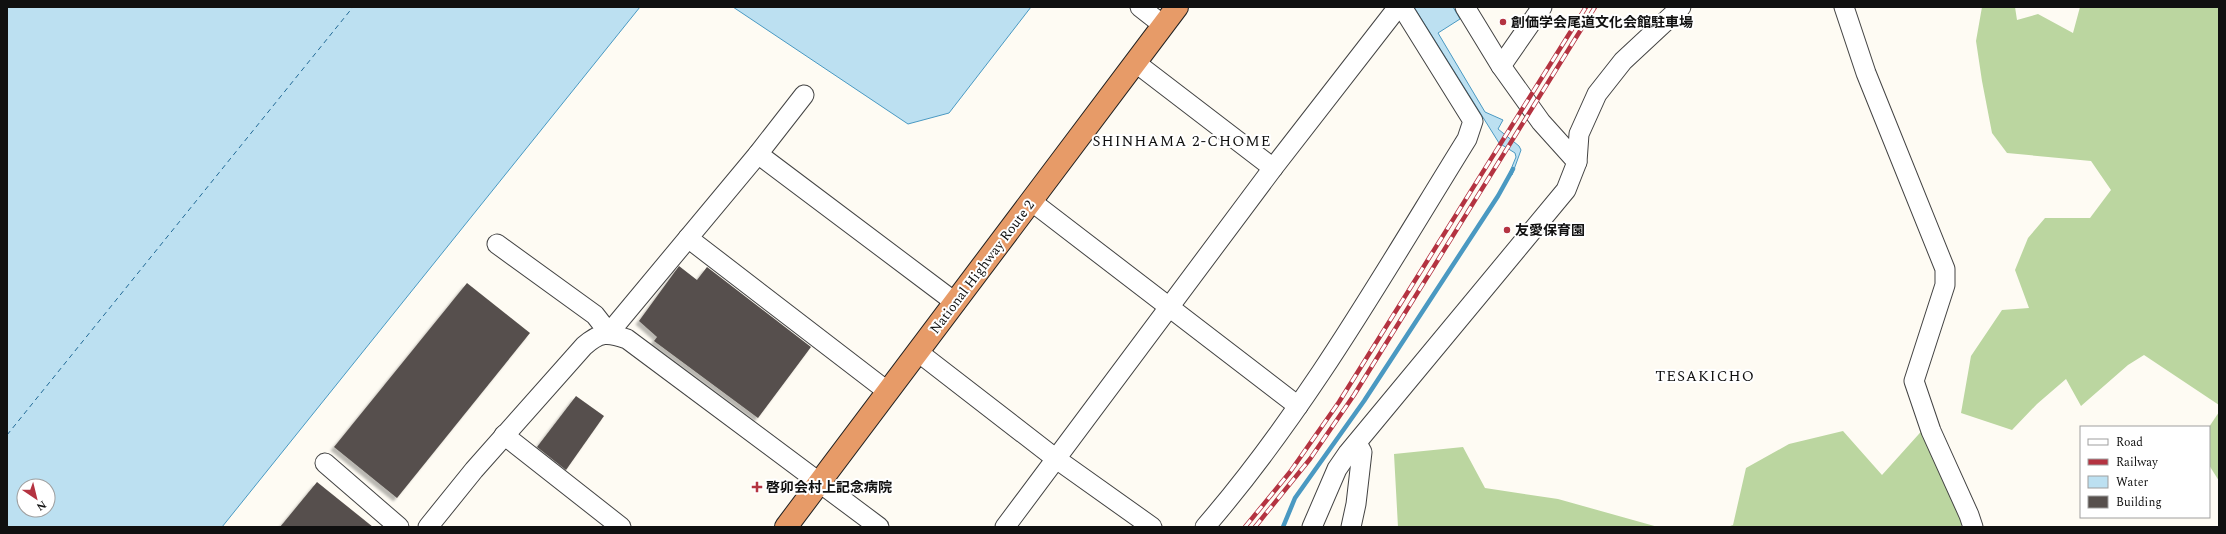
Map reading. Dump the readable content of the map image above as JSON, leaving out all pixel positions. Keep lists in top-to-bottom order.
{
  "streets": {
    "highway": ["National Highway Route 2"]
  },
  "districts": ["SHINHAMA 2-CHOME", "TESAKICHO"],
  "places": {
    "other": ["創価学会尾道文化会館駐車場", "友愛保育園"],
    "health": ["啓卯会村上記念病院"]
  },
  "legend": [
    "Road",
    "Railway",
    "Water",
    "Building"
  ],
  "north": "bottom right"
}
